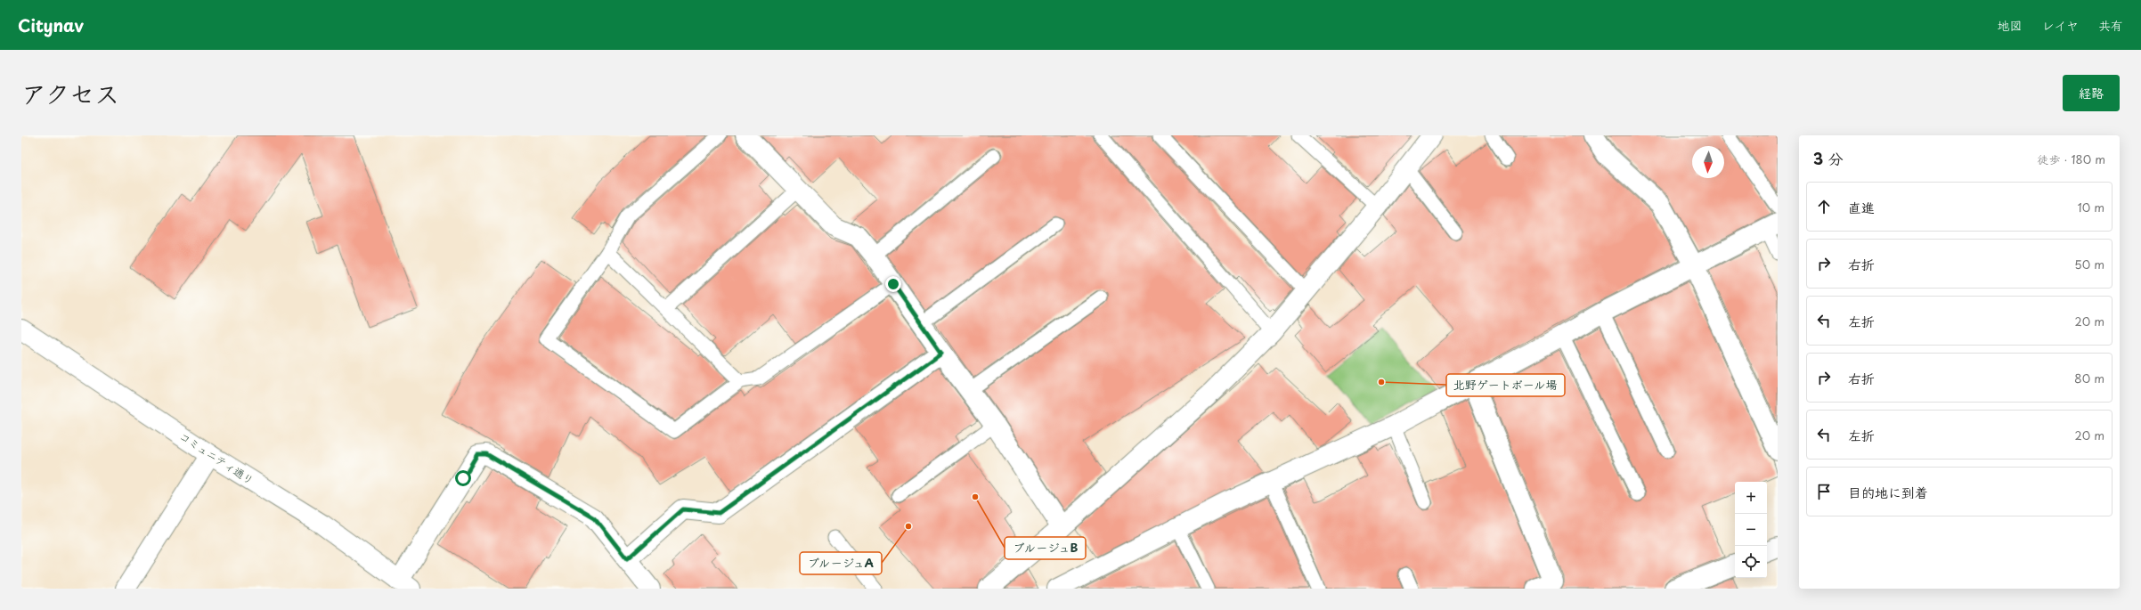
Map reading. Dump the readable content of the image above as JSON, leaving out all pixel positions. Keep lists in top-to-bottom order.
{
  "streets": {
    "street": ["コミュニティ通り"]
  },
  "places": ["北野ゲートボール場", "ブルージュB", "ブルージュA"],
  "north": "bottom",
  "page": {
    "header": "Citynav",
    "nav": ["地図", "レイヤ", "共有"],
    "title": "アクセス",
    "buttons": "経路",
    "heading": ["3 分", "徒歩 · 180 m"],
    "list": [
      ["直進", "10 m"],
      ["右折", "50 m"],
      ["左折", "20 m"],
      ["右折", "80 m"],
      ["左折", "20 m"],
      "目的地に到着"
    ],
    "map_buttons": ["+", "−"]
  }
}
